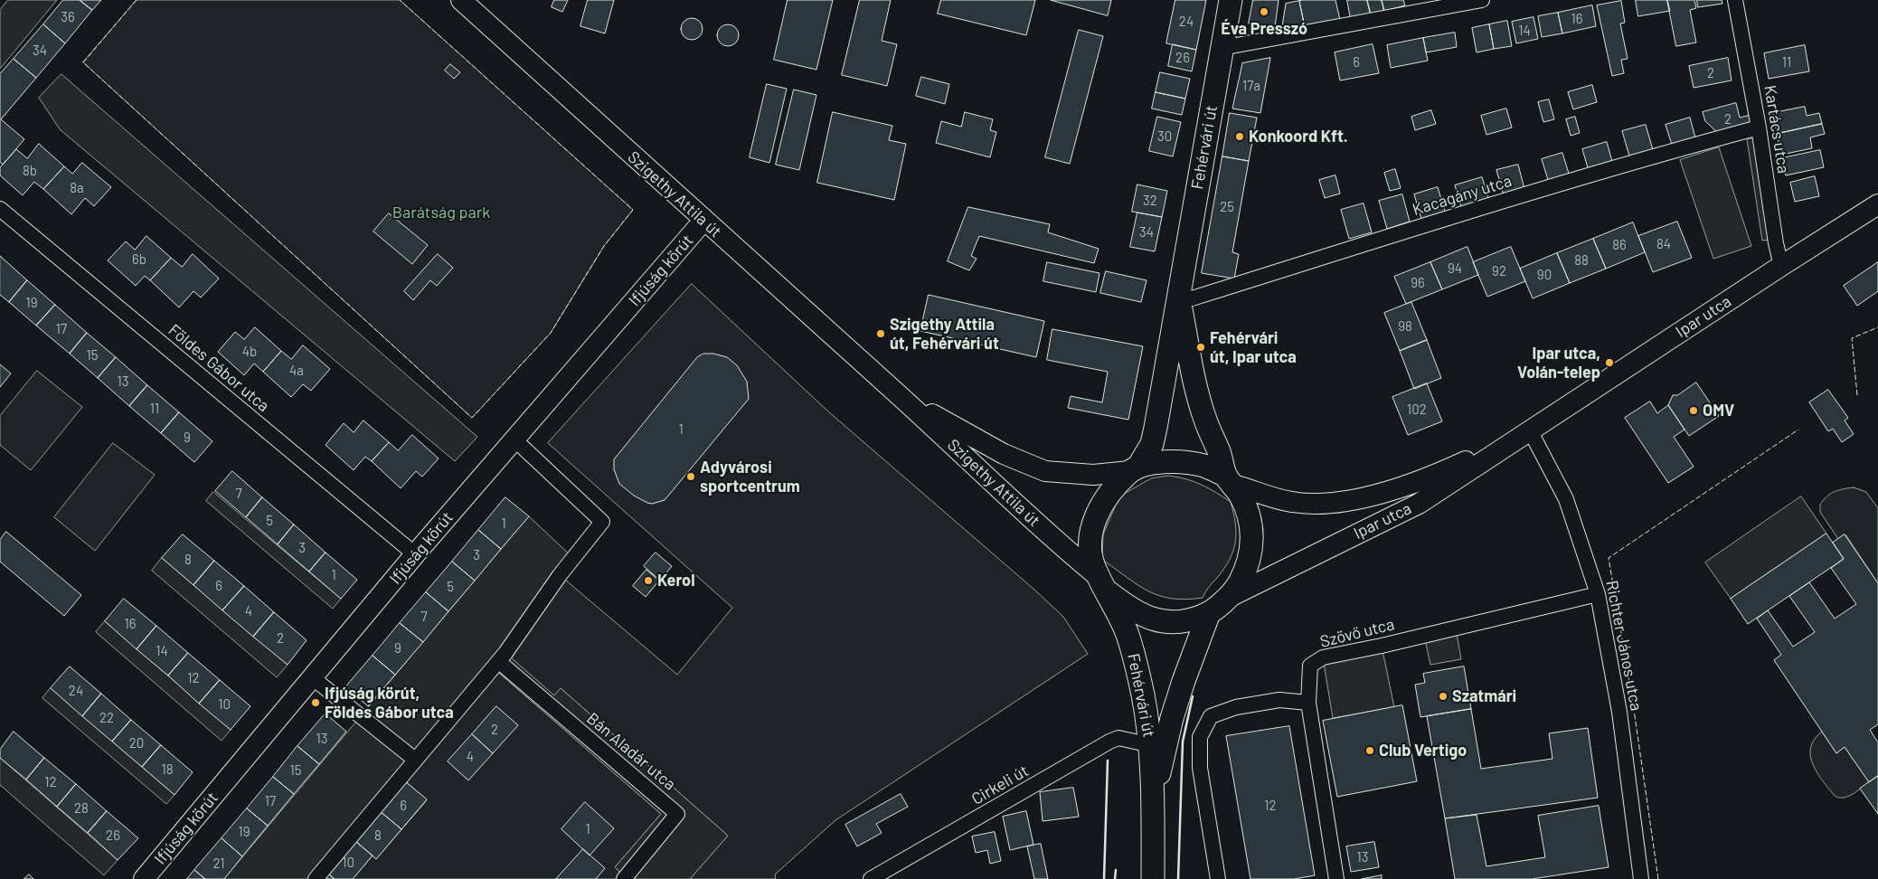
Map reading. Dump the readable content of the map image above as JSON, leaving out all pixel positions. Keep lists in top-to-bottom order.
{
  "streets": {
    "main road": ["Fehérvári út"],
    "street": [
      "Kartács utca",
      "Szigethy Attila út",
      "Kacagány utca",
      "Ifjúság körút",
      "Ipar utca",
      "Földes Gábor utca",
      "Szövő utca",
      "Richter János utca",
      "Bán Aladár utca",
      "Cirkeli út"
    ]
  },
  "crossings": [
    ["Kartács utca", "Kacagány utca"],
    ["Kartács utca", "Ipar utca"],
    ["Fehérvári út", "Szigethy Attila út"],
    ["Fehérvári út", "Kacagány utca"],
    ["Fehérvári út", "Ipar utca"],
    ["Fehérvári út", "Cirkeli út"],
    ["Szigethy Attila út", "Ifjúság körút"],
    ["Szigethy Attila út", "Ipar utca"],
    ["Ifjúság körút", "Földes Gábor utca"],
    ["Ipar utca", "Richter János utca"],
    ["Szövő utca", "Richter János utca"]
  ],
  "parks": ["Barátság park"],
  "places": [
    "Éva Presszó",
    "Konkoord Kft.",
    "Szigethy Attila út, Fehérvári út",
    "Fehérvári út, Ipar utca",
    "Ipar utca, Volán-telep",
    "OMV",
    "Adyvárosi sportcentrum",
    "Kerol",
    "Szatmári",
    "Ifjúság körút, Földes Gábor utca",
    "Club Vertigo"
  ],
  "house_numbers": [
    "36",
    "16",
    "24",
    "14",
    "34",
    "26",
    "6",
    "11",
    "2",
    "17a",
    "2",
    "30",
    "8b",
    "8a",
    "32",
    "25",
    "34",
    "84",
    "86",
    "6b",
    "88",
    "94",
    "92",
    "90",
    "96",
    "19",
    "98",
    "17",
    "4b",
    "15",
    "4a",
    "13",
    "11",
    "102",
    "1",
    "9",
    "7",
    "5",
    "1",
    "3",
    "3",
    "8",
    "1",
    "6",
    "5",
    "4",
    "7",
    "16",
    "2",
    "9",
    "14",
    "12",
    "24",
    "10",
    "22",
    "2",
    "13",
    "20",
    "4",
    "18",
    "15",
    "12",
    "17",
    "6",
    "12",
    "28",
    "1",
    "19",
    "26",
    "8",
    "13",
    "10",
    "21"
  ]
}
